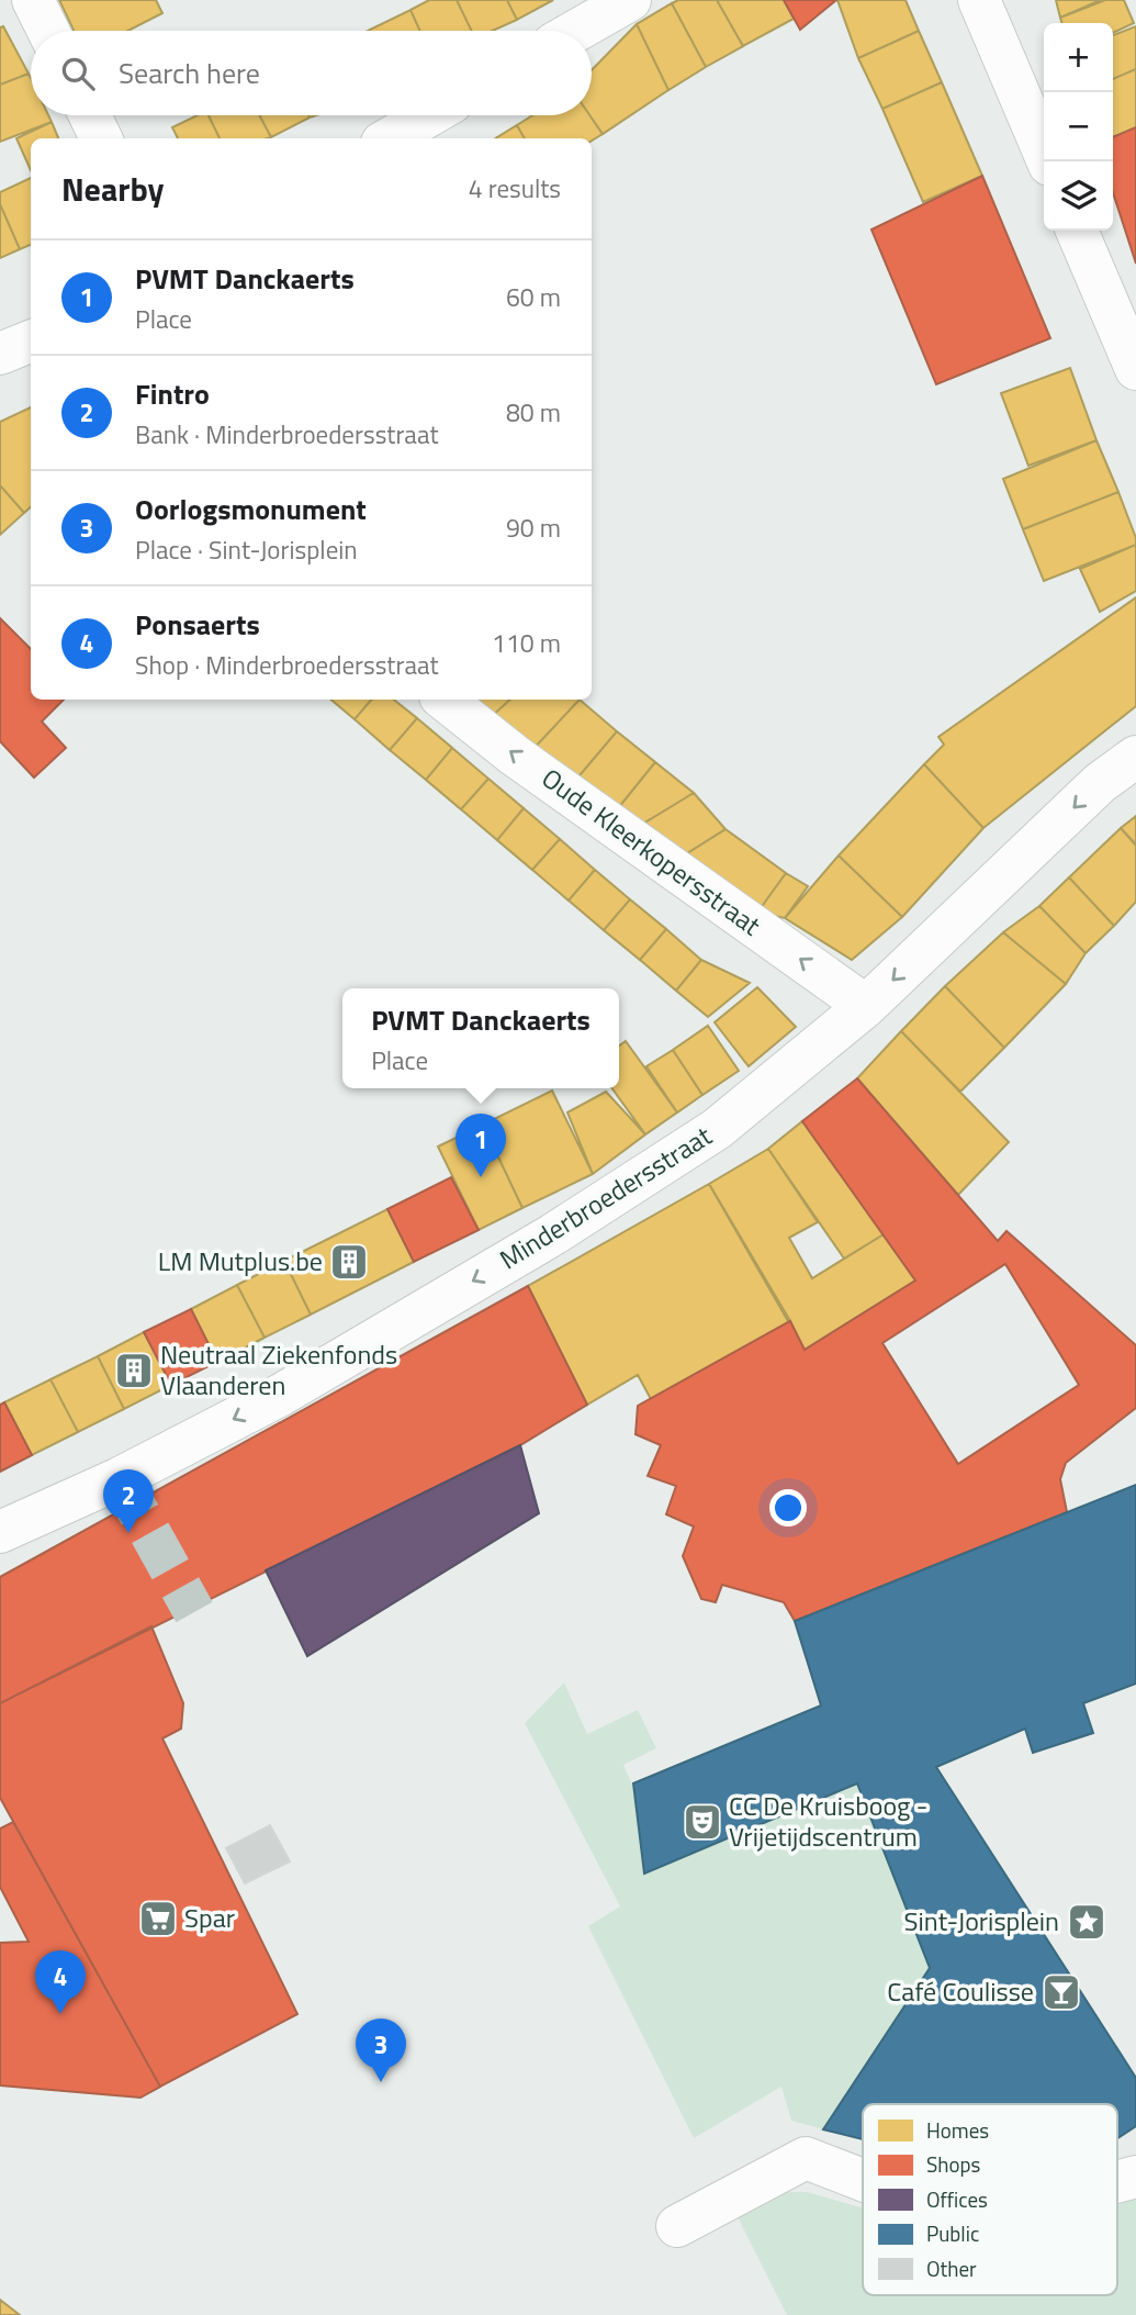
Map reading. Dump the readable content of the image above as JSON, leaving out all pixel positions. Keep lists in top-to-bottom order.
{
  "streets": {
    "street": ["Oude Kleerkopersstraat", "Minderbroedersstraat"]
  },
  "crossings": [
    ["Oude Kleerkopersstraat", "Minderbroedersstraat"]
  ],
  "one_way": ["Oude Kleerkopersstraat", "Minderbroedersstraat"],
  "places": {
    "building": ["LM Mutplus.be", "Neutraal Ziekenfonds Vlaanderen"],
    "theatre": ["CC De Kruisboog - Vrijetijdscentrum"],
    "supermarket": ["Spar"],
    "place": ["Sint-Jorisplein"],
    "bar": ["Café Coulisse"]
  },
  "legend": [
    "Homes",
    "Shops",
    "Offices",
    "Public",
    "Other"
  ],
  "page": {
    "map_buttons": ["+", "−"],
    "search": "Search here",
    "heading": ["Nearby", "4 results"],
    "list": [
      {
        "mark": "1",
        "name": "PVMT Danckaerts",
        "note": "Place",
        "value": "60 m"
      },
      {
        "mark": "2",
        "name": "Fintro",
        "note": "Bank · Minderbroedersstraat",
        "value": "80 m"
      },
      {
        "mark": "3",
        "name": "Oorlogsmonument",
        "note": "Place · Sint-Jorisplein",
        "value": "90 m"
      },
      {
        "mark": "4",
        "name": "Ponsaerts",
        "note": "Shop · Minderbroedersstraat",
        "value": "110 m"
      }
    ],
    "popup": ["PVMT Danckaerts", "Place"],
    "pins": [
      "1",
      "2",
      "4",
      "3"
    ]
  }
}
